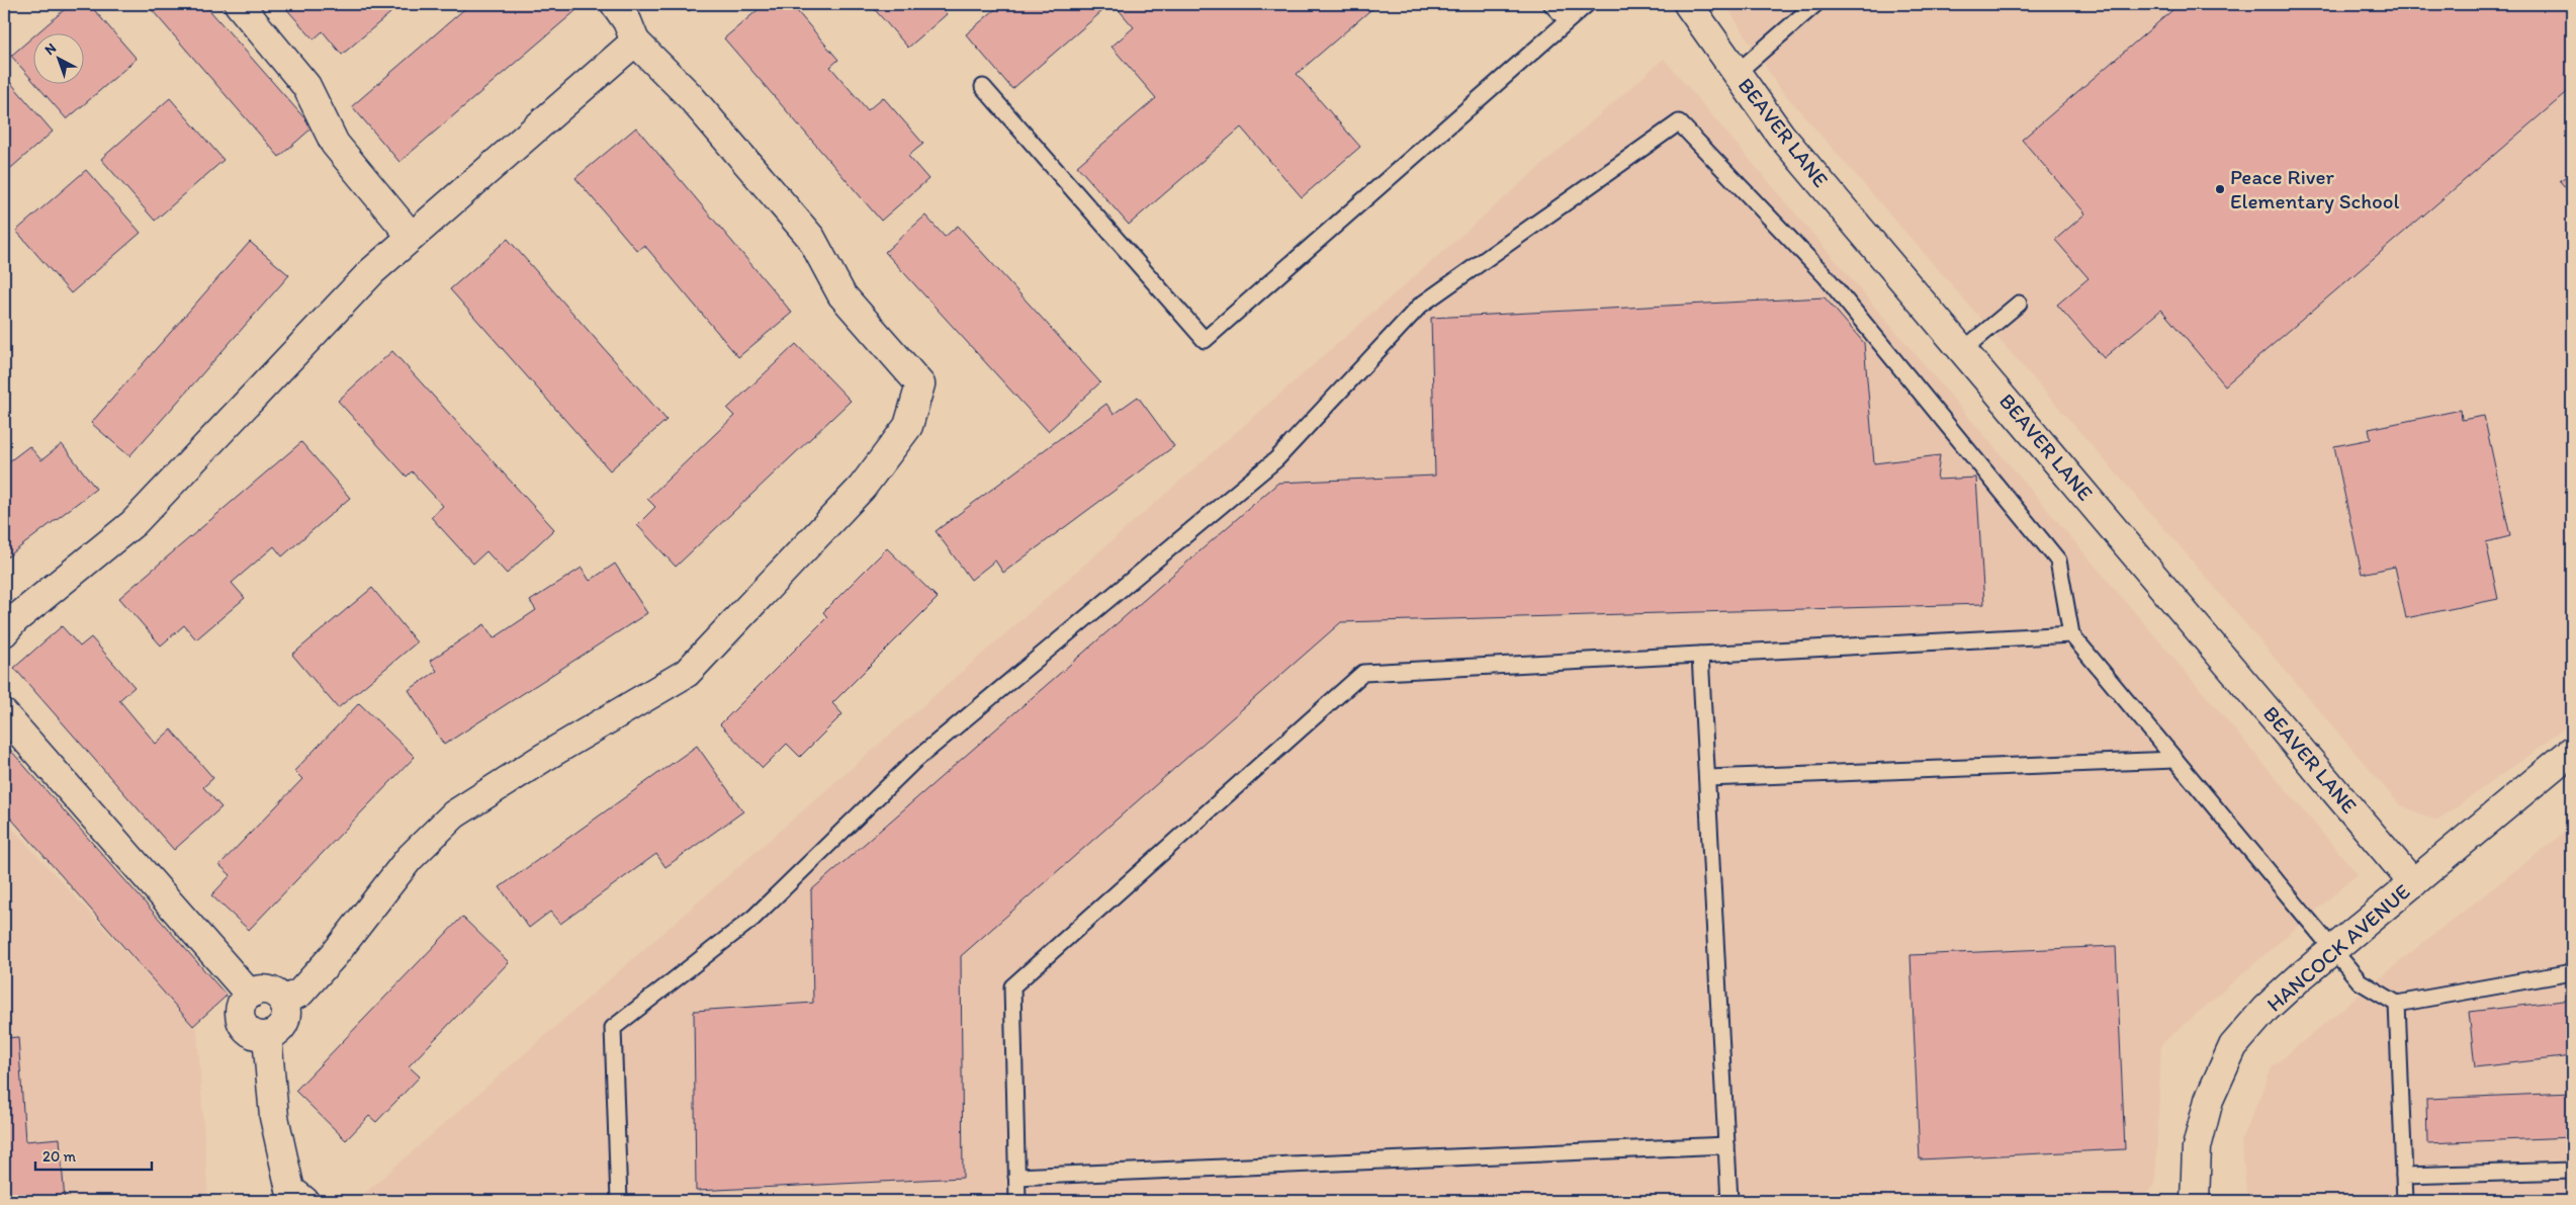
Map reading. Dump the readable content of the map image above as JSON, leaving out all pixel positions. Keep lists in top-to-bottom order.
{
  "streets": {
    "street": ["BEAVER LANE", "HANCOCK AVENUE"]
  },
  "crossings": [
    ["BEAVER LANE", "HANCOCK AVENUE"]
  ],
  "places": ["Peace River Elementary School"],
  "scale_bar": "20 m",
  "north": "top left"
}
